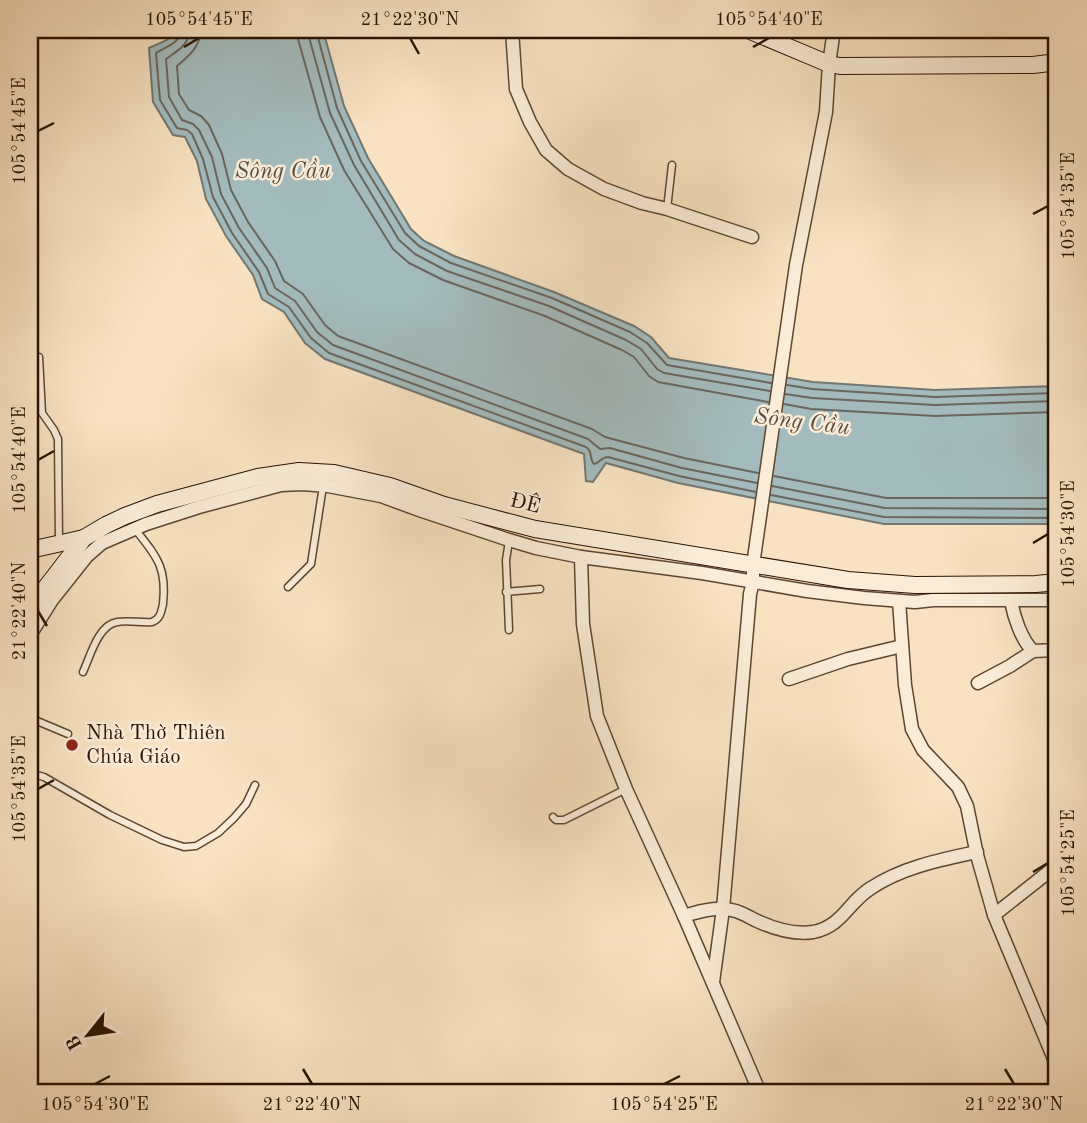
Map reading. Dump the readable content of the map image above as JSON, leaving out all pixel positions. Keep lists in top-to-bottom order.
{
  "streets": {
    "main road": ["ĐÊ"]
  },
  "water": ["Sông Cầu"],
  "places": ["Nhà Thờ Thiên Chúa Giáo"],
  "north": "bottom left",
  "coordinates": [
    "105°54'45\"E",
    "21°22'30\"N",
    "105°54'40\"E",
    "105°54'35\"E",
    "105°54'30\"E",
    "21°22'40\"N",
    "105°54'25\"E"
  ]
}
